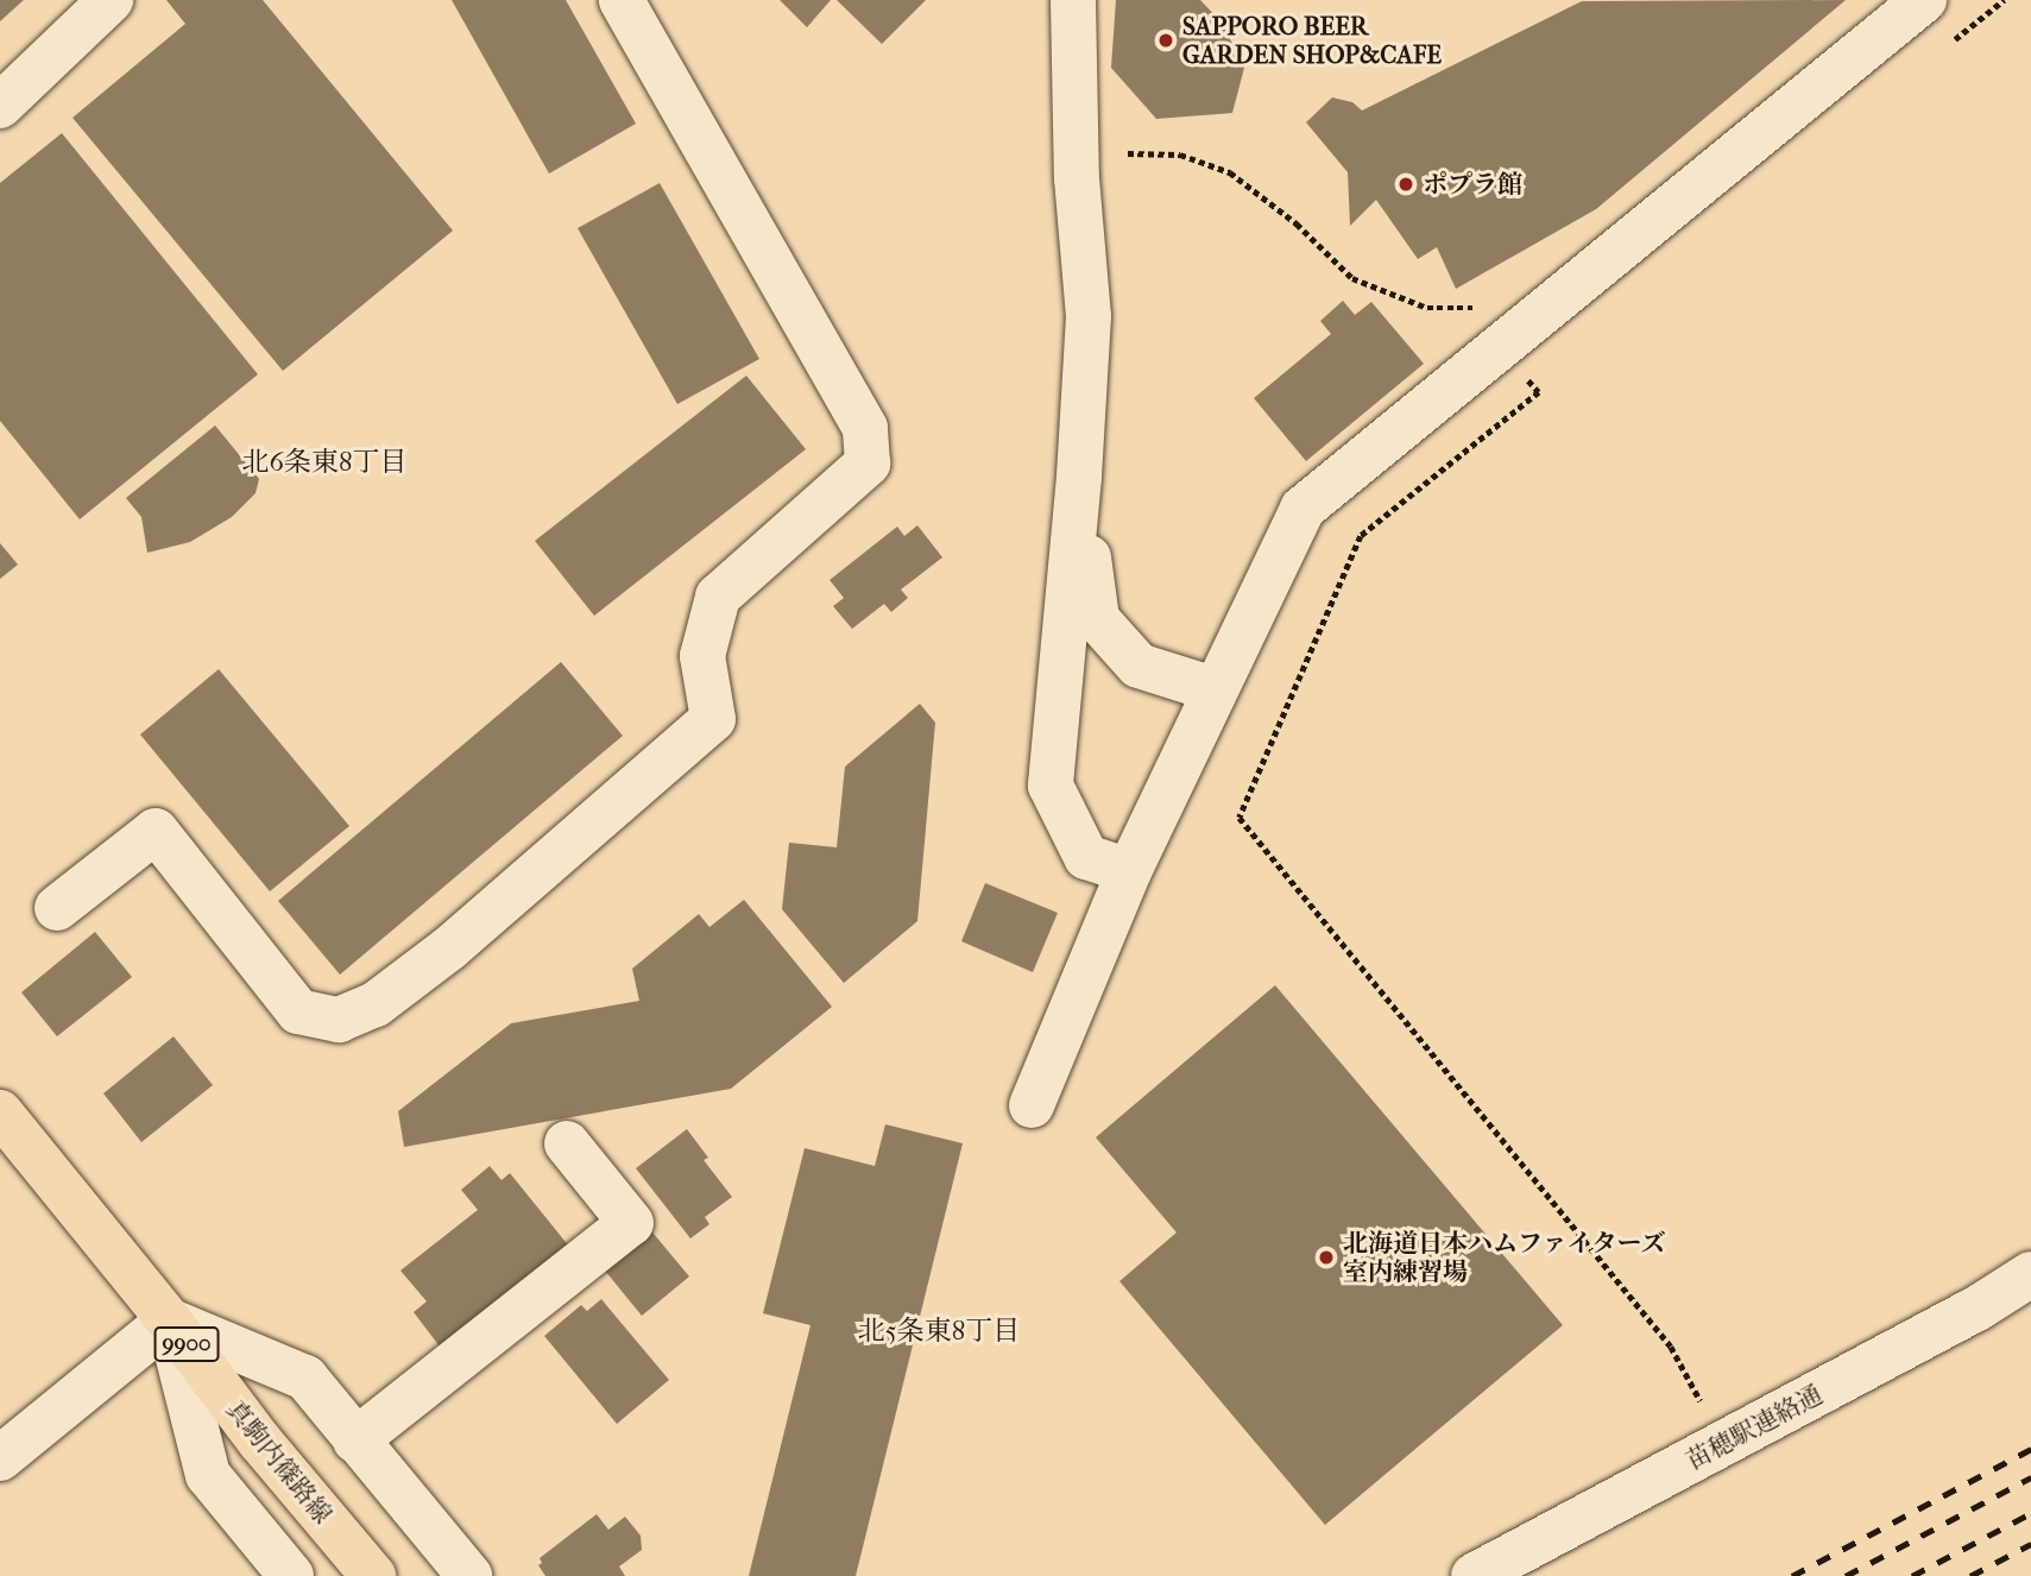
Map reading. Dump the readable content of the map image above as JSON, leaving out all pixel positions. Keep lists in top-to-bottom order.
{
  "streets": {
    "main road": ["9900", "真駒内篠路線"],
    "street": ["苗穂駅連絡通"]
  },
  "districts": ["北6条東8丁目", "北5条東8丁目"],
  "places": ["SAPPORO BEER GARDEN SHOP&CAFE", "ポプラ館", "北海道日本ハムファイターズ 室内練習場"]
}
